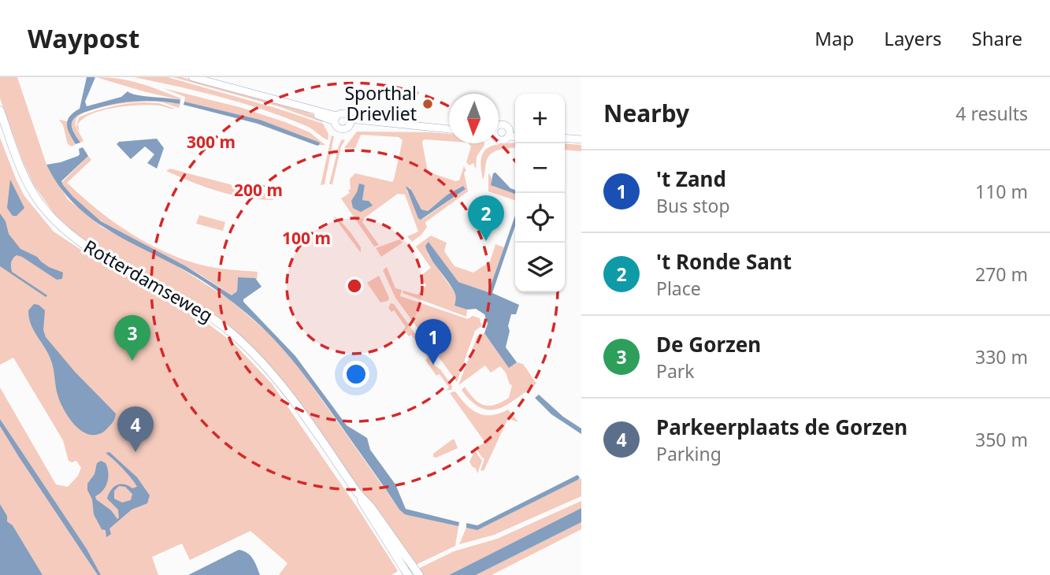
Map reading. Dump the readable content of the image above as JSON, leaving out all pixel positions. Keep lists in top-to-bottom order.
{
  "streets": {
    "main road": ["Rotterdamseweg"]
  },
  "places": ["Sporthal Drievliet"],
  "north": "bottom",
  "page": {
    "header": "Waypost",
    "nav": ["Map", "Layers", "Share"],
    "heading": ["Nearby", "4 results"],
    "map_buttons": ["+", "−"],
    "list": [
      {
        "mark": "1",
        "name": "'t Zand",
        "note": "Bus stop",
        "value": "110 m"
      },
      {
        "mark": "2",
        "name": "'t Ronde Sant",
        "note": "Place",
        "value": "270 m"
      },
      {
        "mark": "3",
        "name": "De Gorzen",
        "note": "Park",
        "value": "330 m"
      },
      {
        "mark": "4",
        "name": "Parkeerplaats de Gorzen",
        "note": "Parking",
        "value": "350 m"
      }
    ],
    "pins": [
      "2",
      "3",
      "1",
      "4"
    ]
  },
  "rings": ["300 m", "200 m", "100 m"]
}
